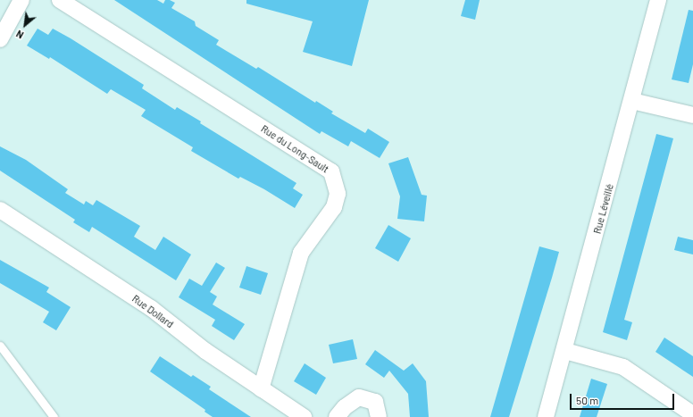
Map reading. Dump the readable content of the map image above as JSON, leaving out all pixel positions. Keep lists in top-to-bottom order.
{
  "streets": {
    "street": ["Rue du Long-Sault", "Rue Léveillé", "Rue Dollard"]
  },
  "crossings": [
    ["Rue du Long-Sault", "Rue Dollard"]
  ],
  "scale_bar": "50 m",
  "north": "bottom left"
}
